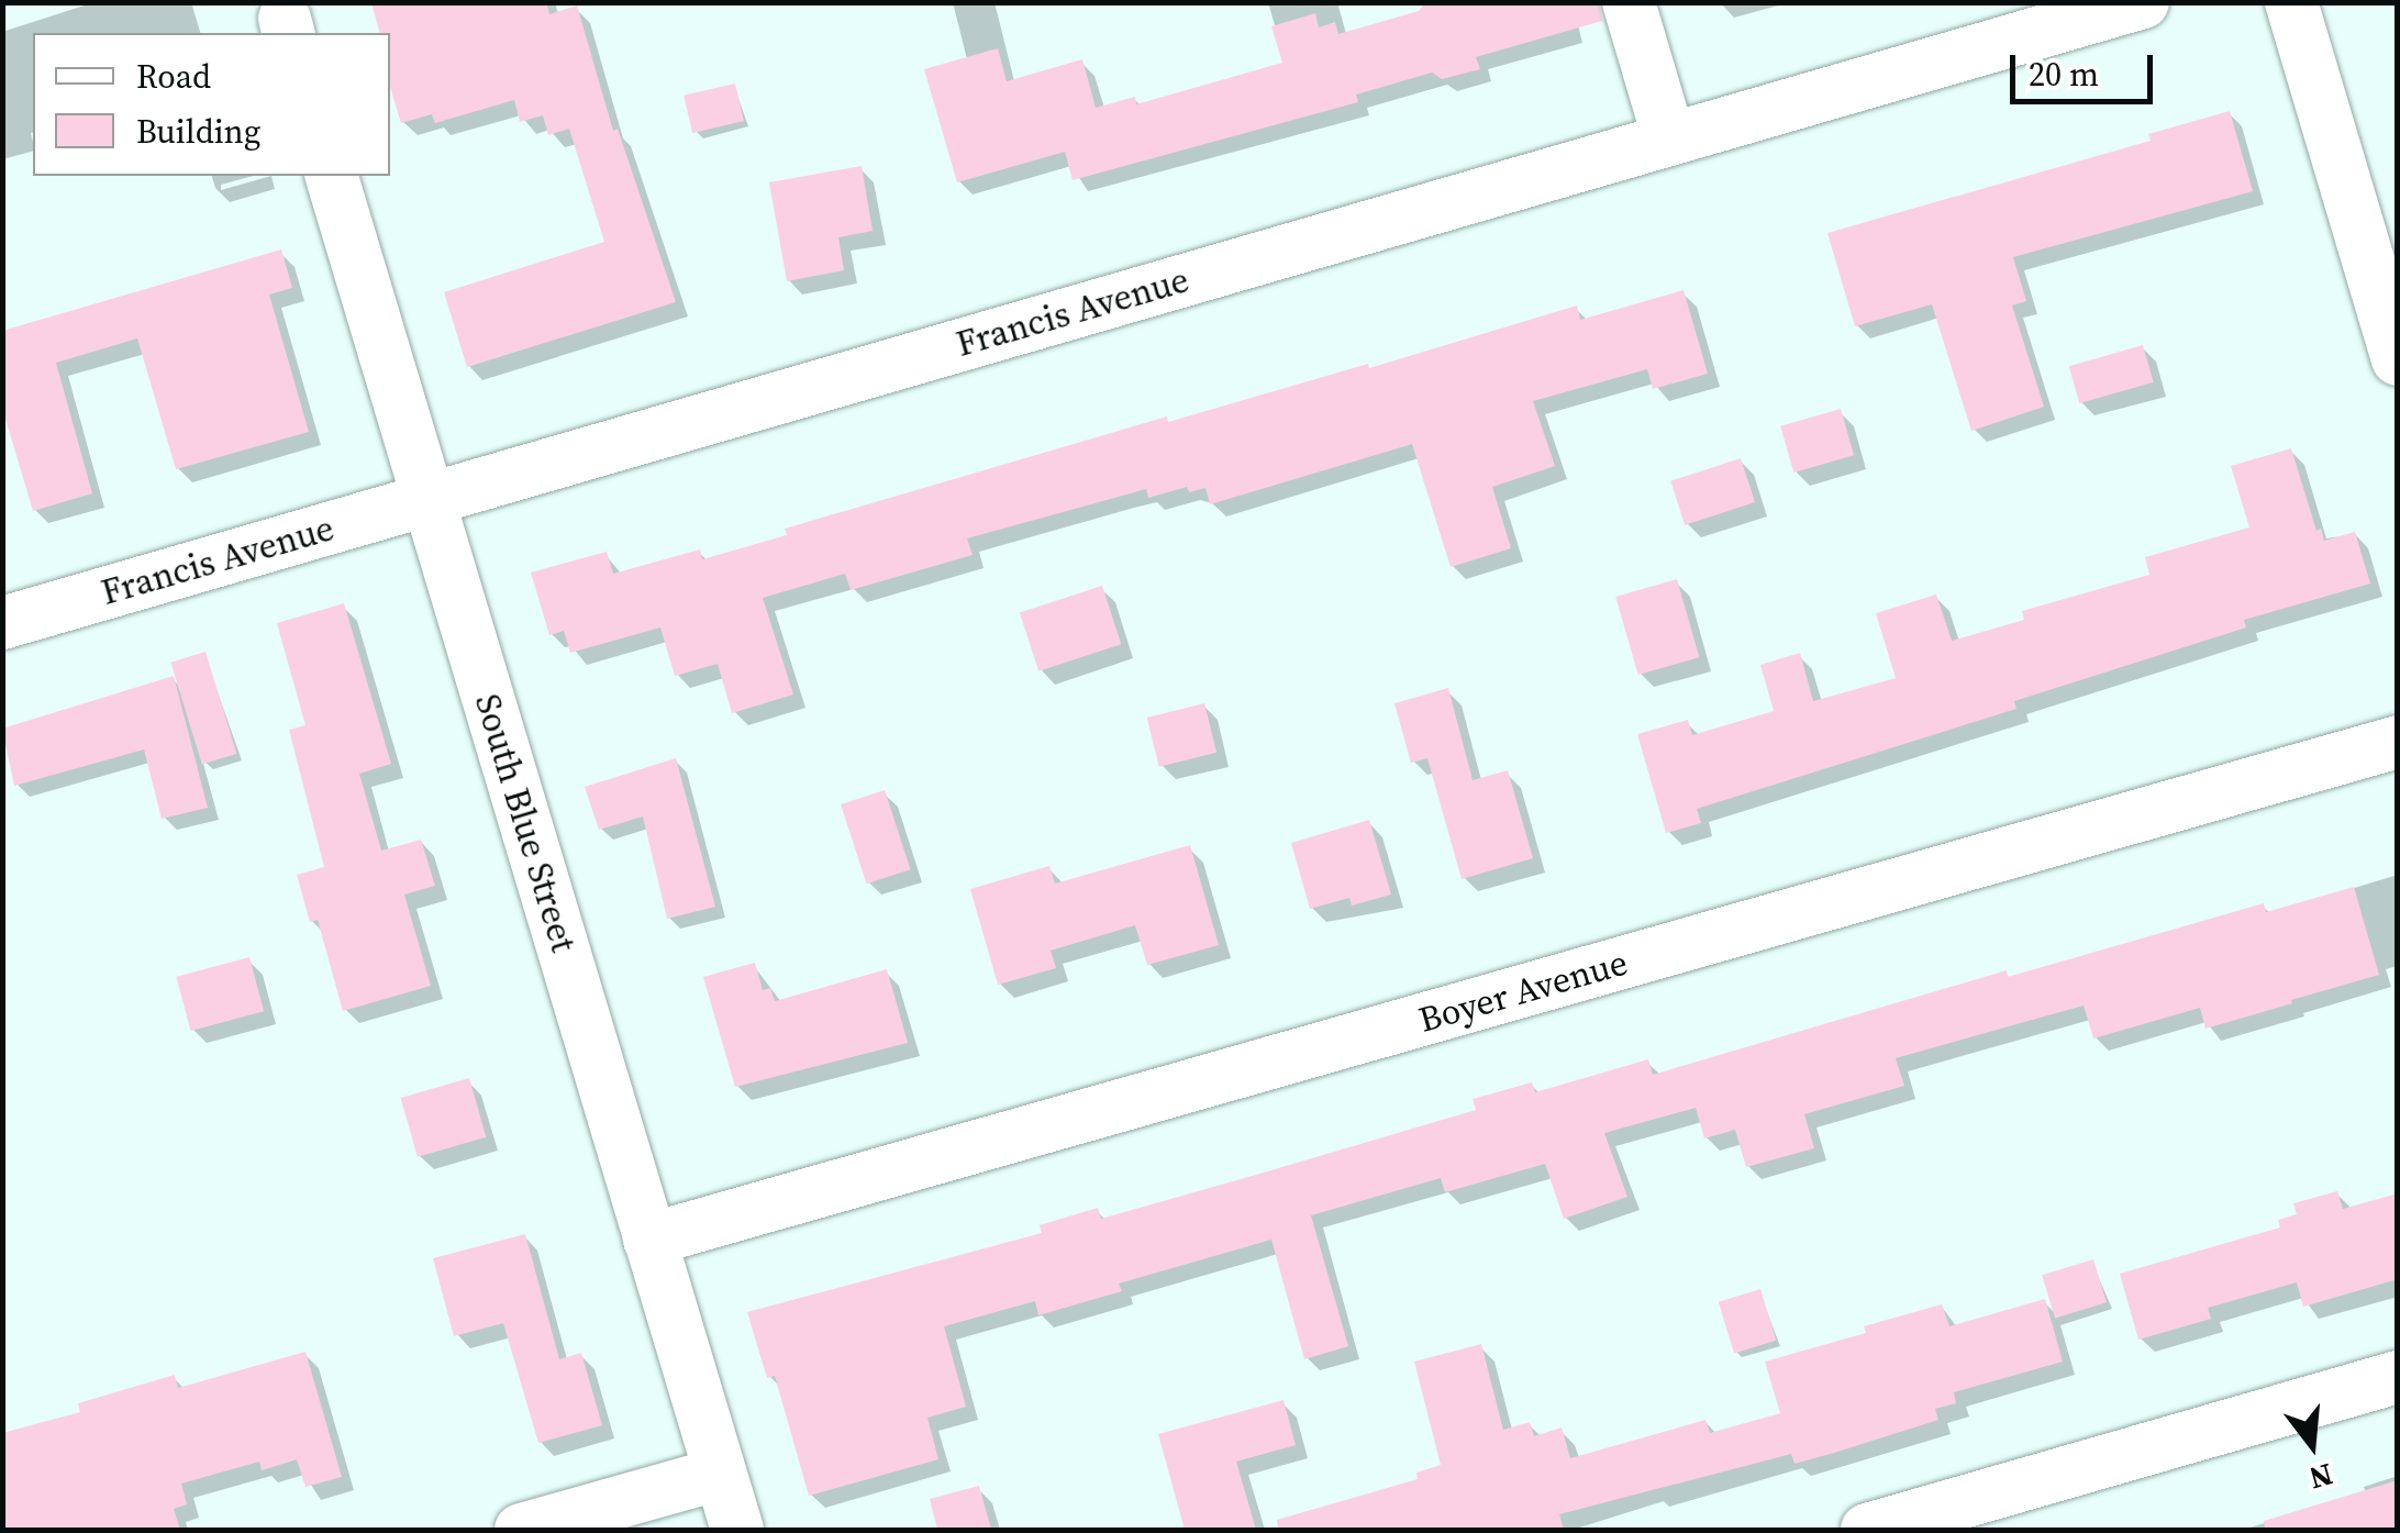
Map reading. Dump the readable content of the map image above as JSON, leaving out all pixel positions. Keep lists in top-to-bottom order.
{
  "streets": {
    "street": ["Francis Avenue", "South Blue Street", "Boyer Avenue"]
  },
  "crossings": [
    ["Francis Avenue", "South Blue Street"],
    ["South Blue Street", "Boyer Avenue"]
  ],
  "legend": ["Road", "Building"],
  "scale_bar": "20 m",
  "north": "bottom"
}
